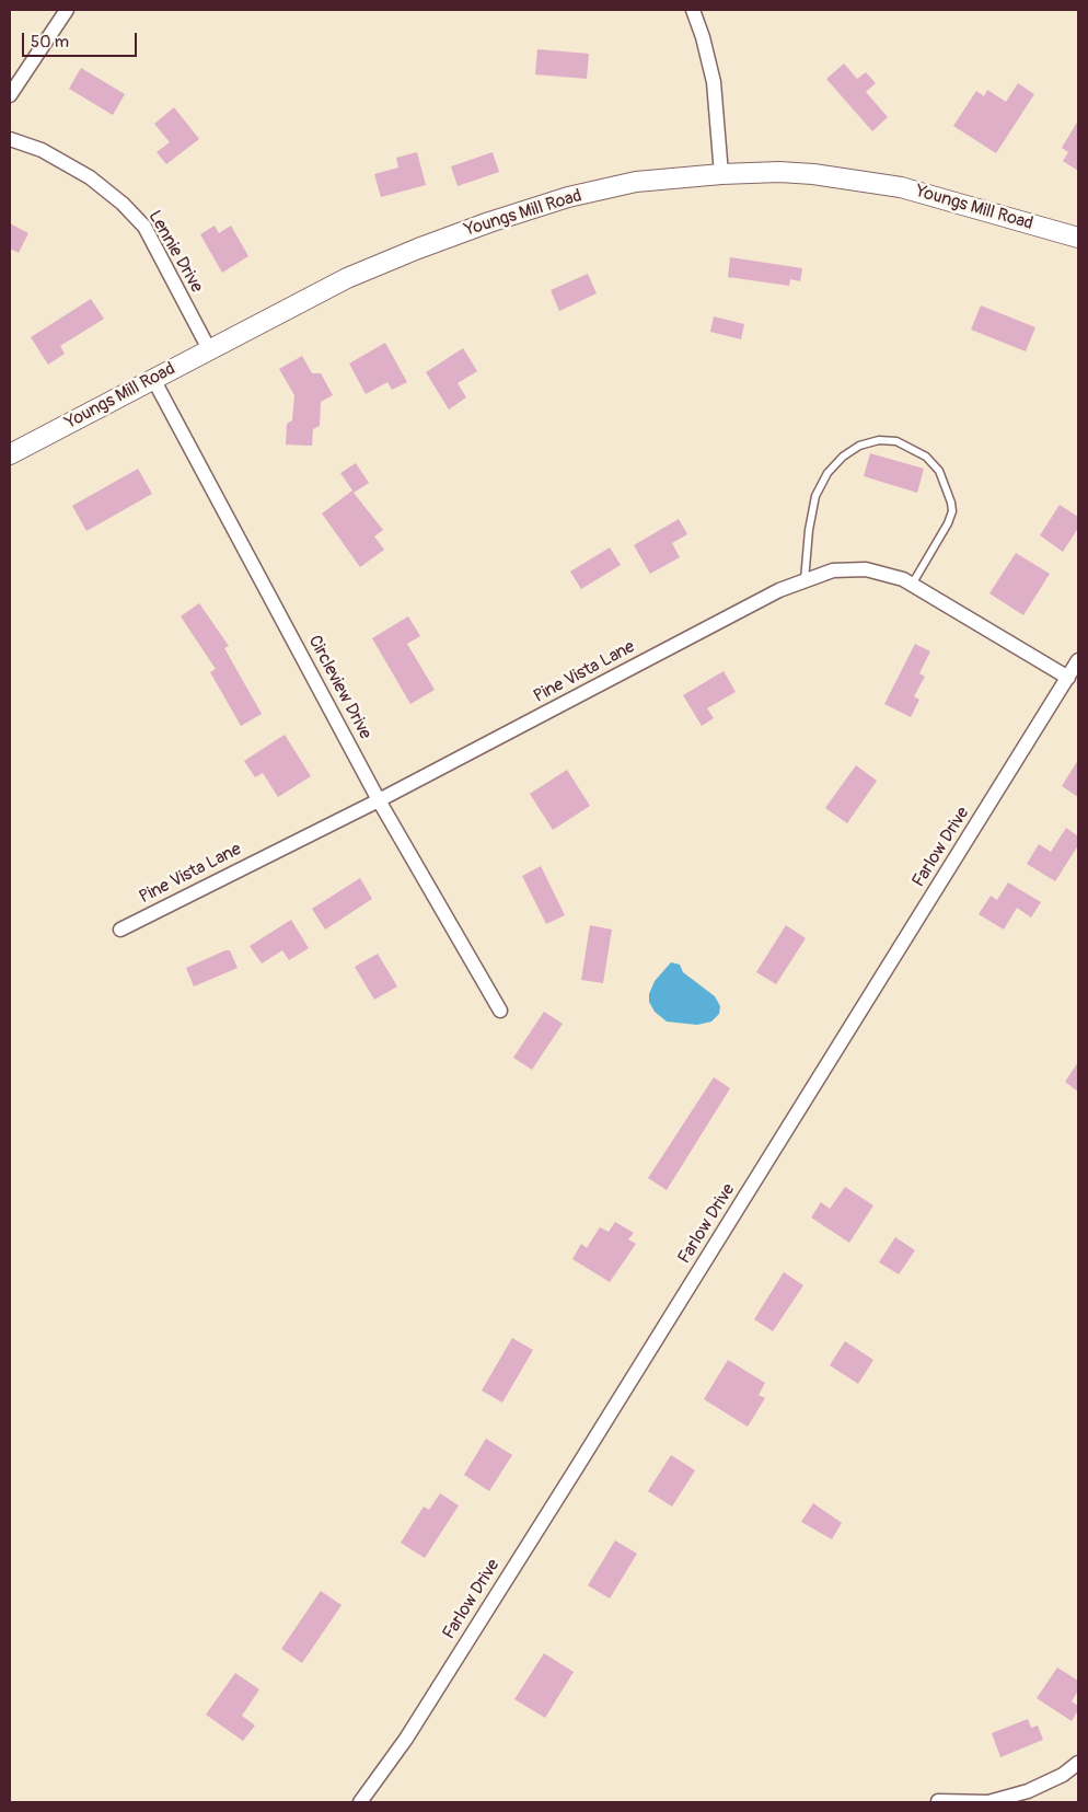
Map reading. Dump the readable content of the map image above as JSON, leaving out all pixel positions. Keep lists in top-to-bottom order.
{
  "streets": {
    "street": [
      "Youngs Mill Road",
      "Lennie Drive",
      "Pine Vista Lane",
      "Circleview Drive",
      "Farlow Drive"
    ]
  },
  "crossings": [
    ["Youngs Mill Road", "Lennie Drive"],
    ["Youngs Mill Road", "Circleview Drive"],
    ["Pine Vista Lane", "Circleview Drive"],
    ["Pine Vista Lane", "Farlow Drive"]
  ],
  "scale_bar": "50 m"
}
